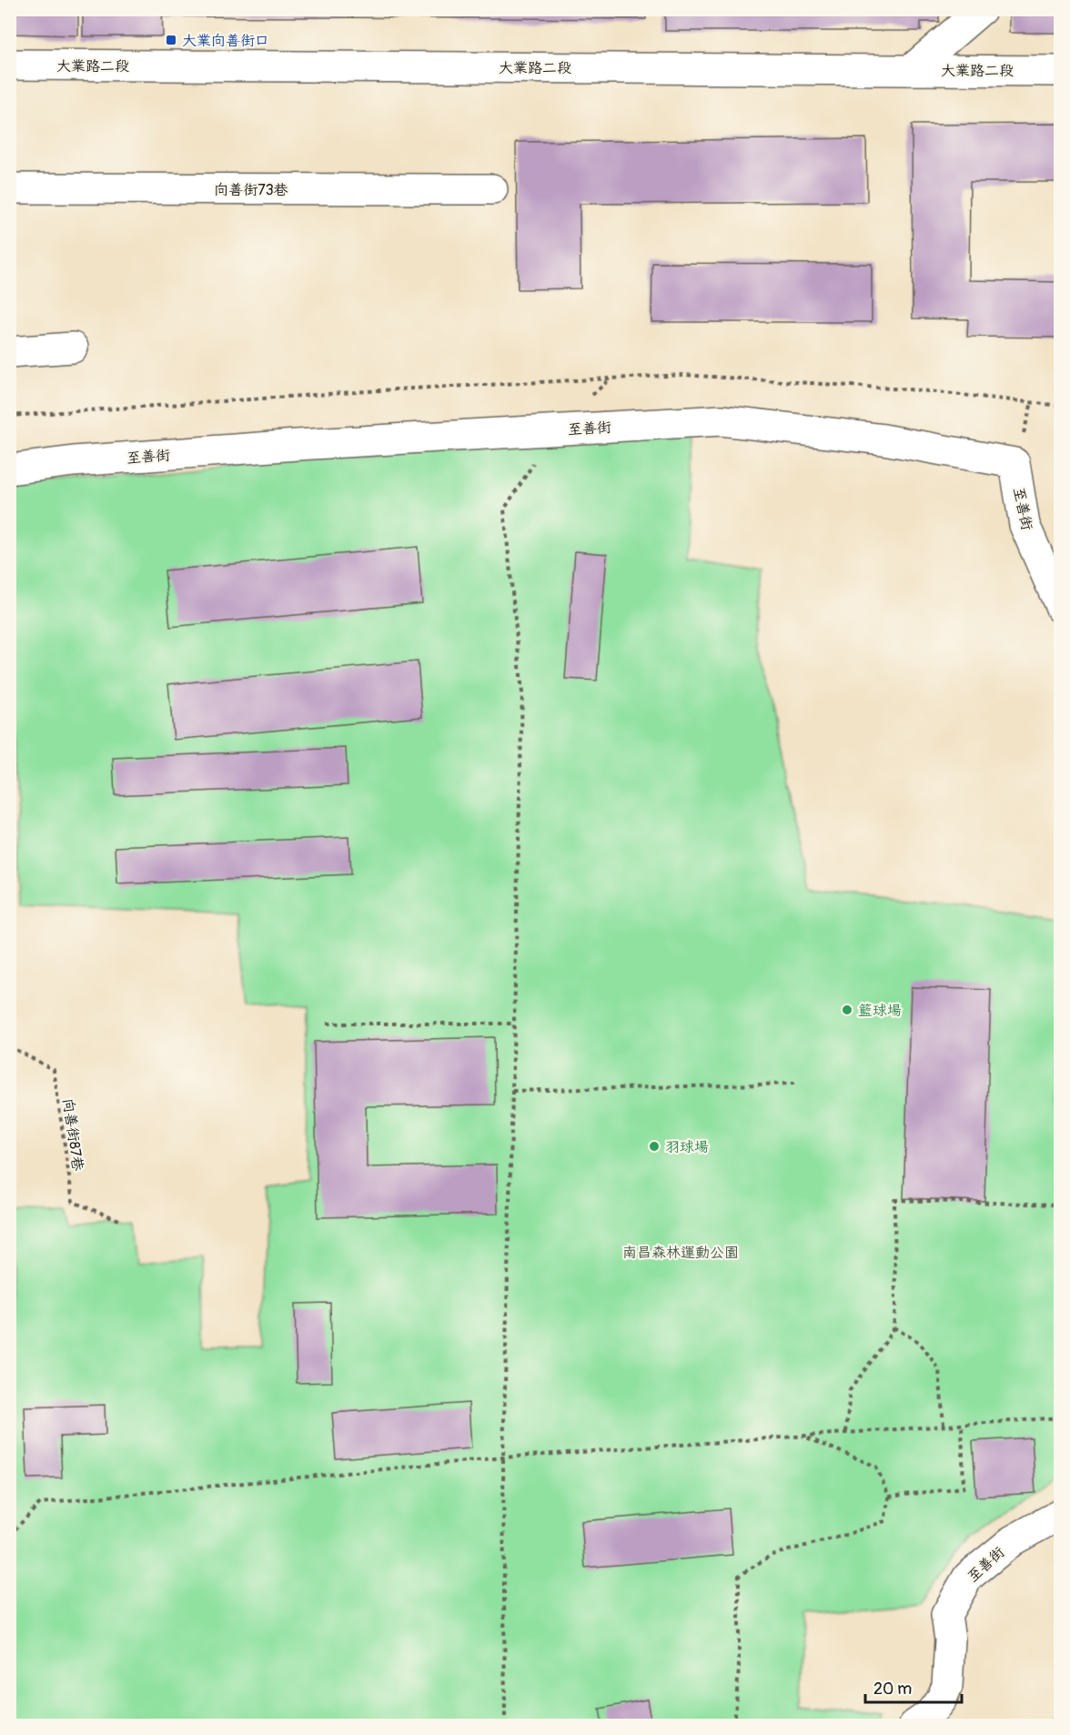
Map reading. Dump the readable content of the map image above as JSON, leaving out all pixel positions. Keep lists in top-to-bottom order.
{
  "streets": {
    "street": ["大業路二段", "向善街73巷", "至善街"],
    "path": ["向善街87巷"]
  },
  "parks": ["南昌森林運動公園"],
  "places": {
    "transit": ["大業向善街口"],
    "other": ["籃球場", "羽球場"]
  },
  "scale_bar": "20 m"
}
